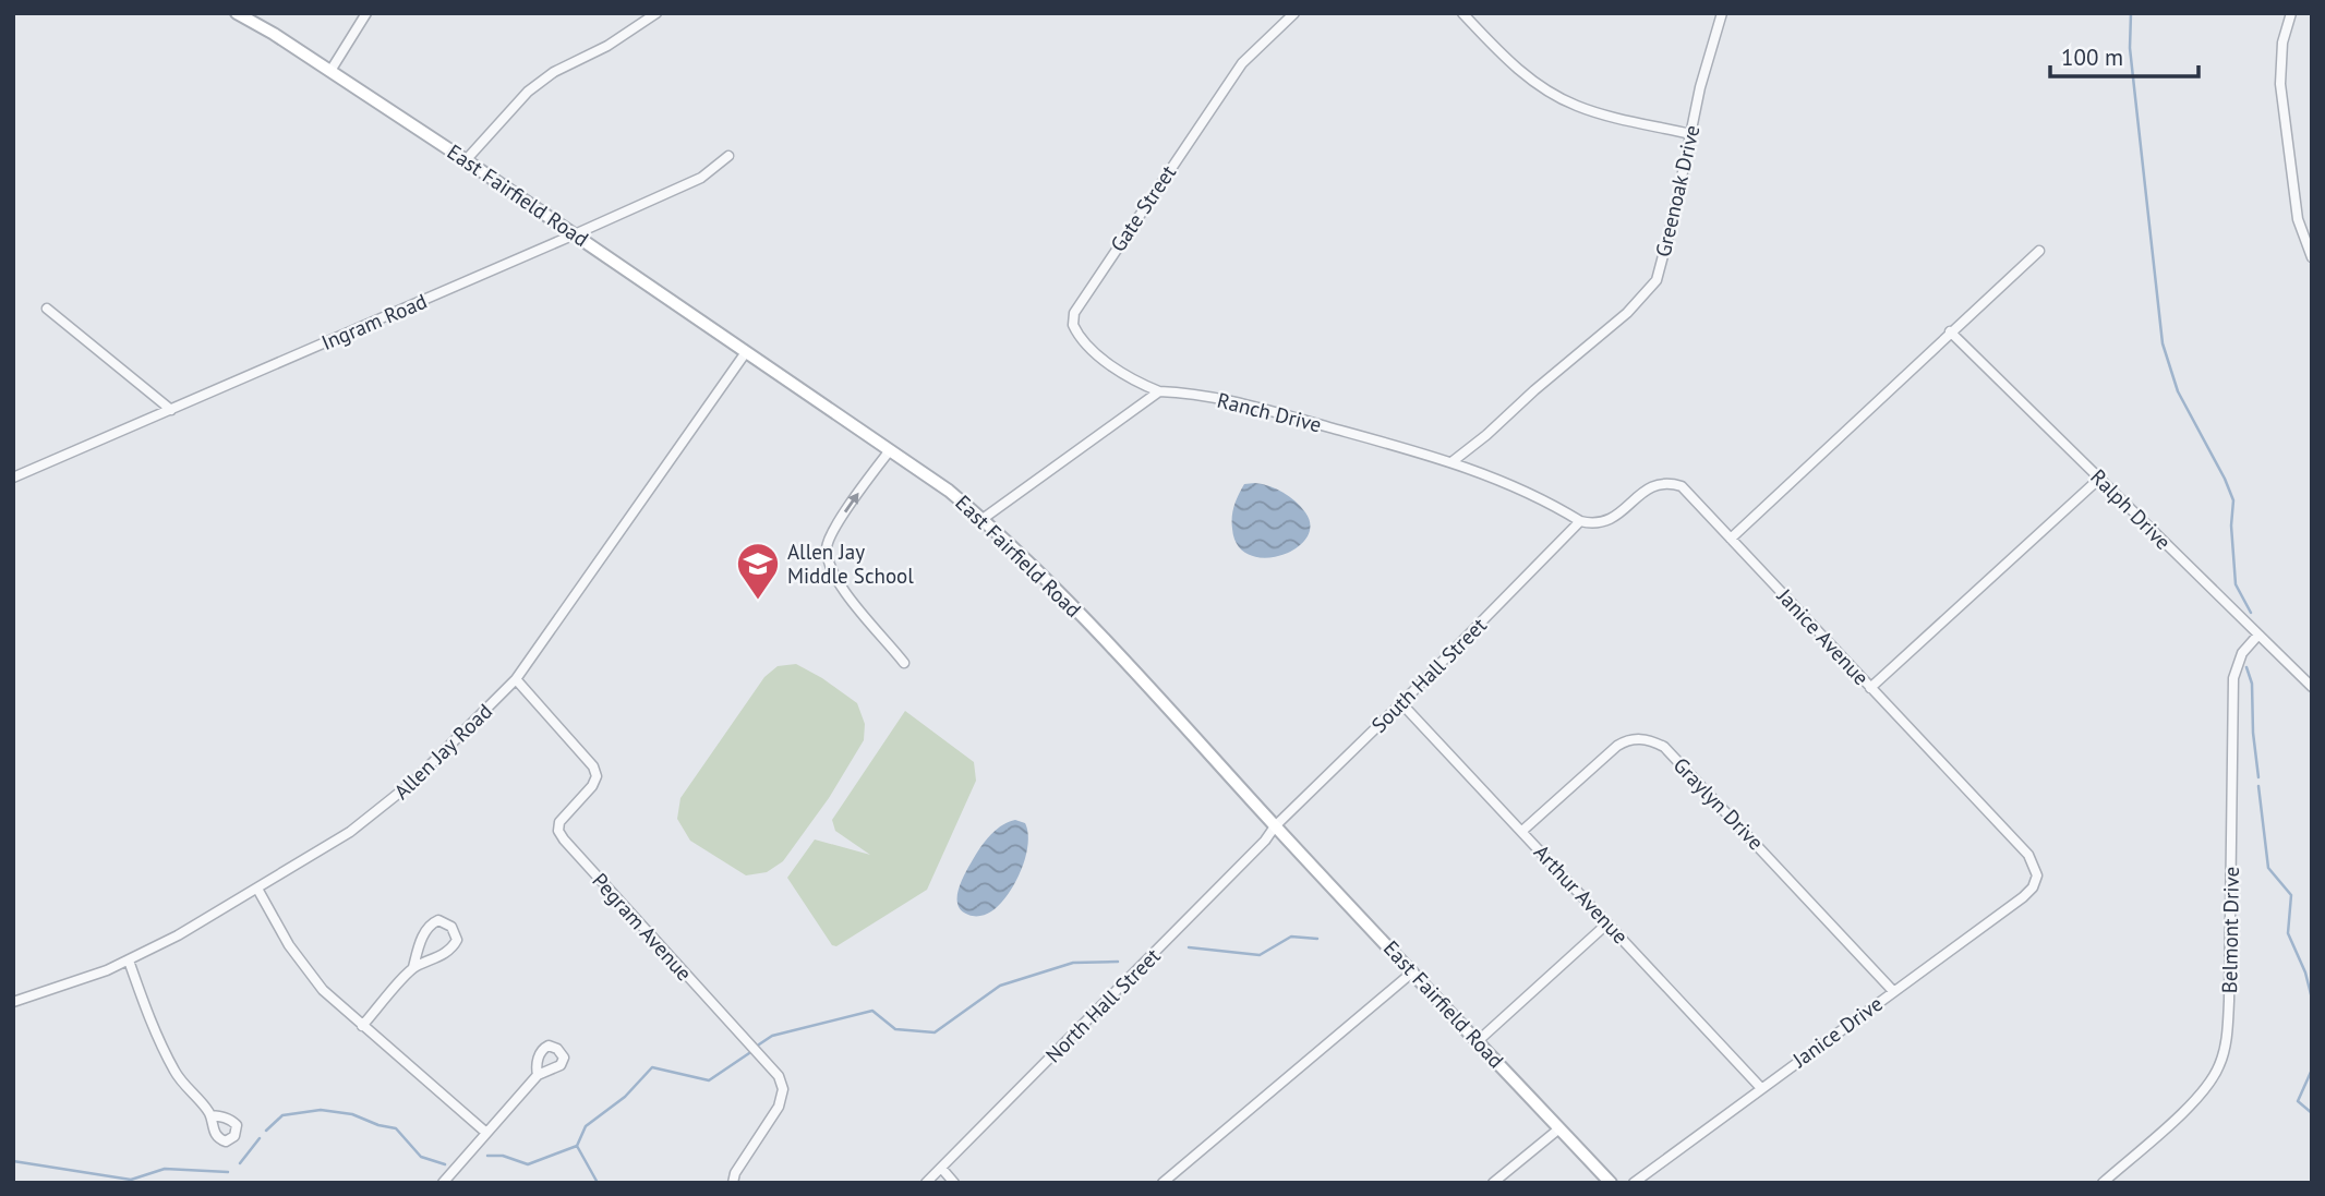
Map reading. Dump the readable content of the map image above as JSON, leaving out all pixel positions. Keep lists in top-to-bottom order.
{
  "streets": {
    "main road": ["East Fairfield Road"],
    "street": [
      "Greenoak Drive",
      "Gate Street",
      "Ingram Road",
      "Ranch Drive",
      "Ralph Drive",
      "Janice Avenue",
      "South Hall Street",
      "Allen Jay Road",
      "Graylyn Drive",
      "Arthur Avenue",
      "Pegram Avenue",
      "Belmont Drive",
      "North Hall Street",
      "Janice Drive"
    ]
  },
  "crossings": [
    ["Greenoak Drive", "Ranch Drive"],
    ["East Fairfield Road", "Ingram Road"],
    ["East Fairfield Road", "South Hall Street"],
    ["East Fairfield Road", "Allen Jay Road"],
    ["East Fairfield Road", "North Hall Street"],
    ["Gate Street", "Ranch Drive"],
    ["Ranch Drive", "Janice Avenue"],
    ["Ranch Drive", "South Hall Street"],
    ["Ralph Drive", "Belmont Drive"],
    ["Janice Avenue", "South Hall Street"],
    ["Janice Avenue", "Janice Drive"],
    ["South Hall Street", "Arthur Avenue"],
    ["South Hall Street", "North Hall Street"],
    ["Allen Jay Road", "Pegram Avenue"],
    ["Graylyn Drive", "Arthur Avenue"],
    ["Graylyn Drive", "Janice Drive"],
    ["Arthur Avenue", "Janice Drive"]
  ],
  "places": {
    "school or university": ["Allen Jay Middle School"]
  },
  "scale_bar": "100 m"
}
